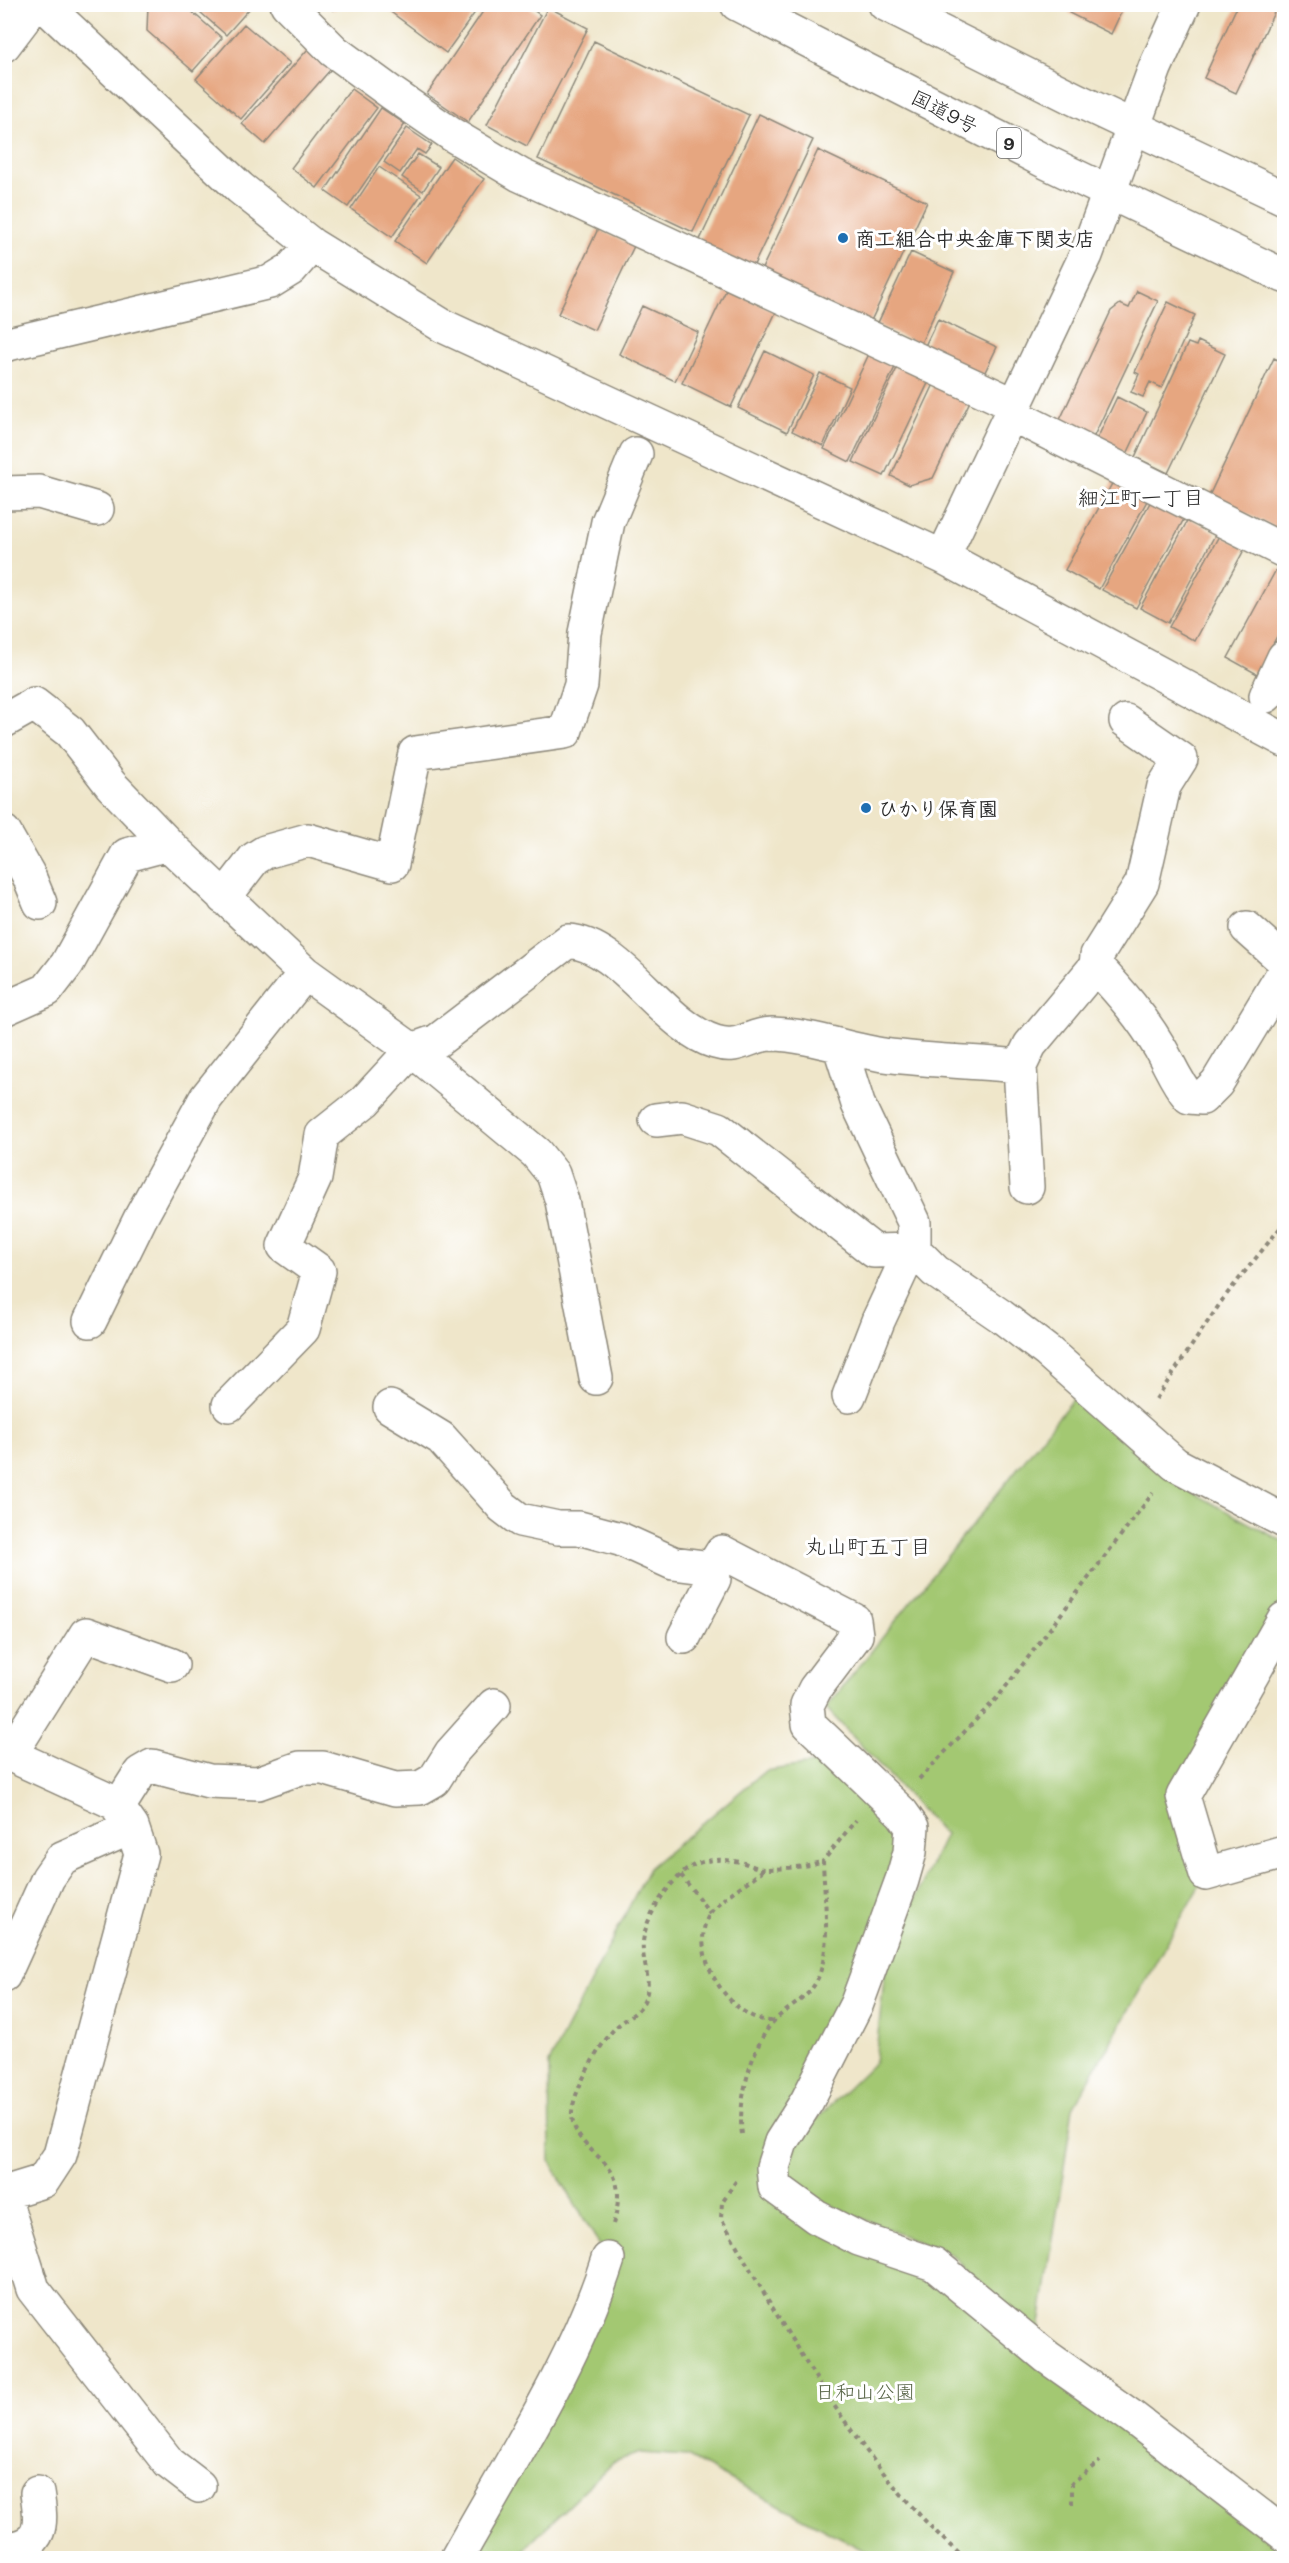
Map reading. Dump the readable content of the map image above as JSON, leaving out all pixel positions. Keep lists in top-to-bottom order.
{
  "streets": {
    "main road": ["国道9号", "9"]
  },
  "districts": ["細江町一丁目", "丸山町五丁目"],
  "parks": ["日和山公園"],
  "places": ["商工組合中央金庫下関支店", "ひかり保育園"]
}
